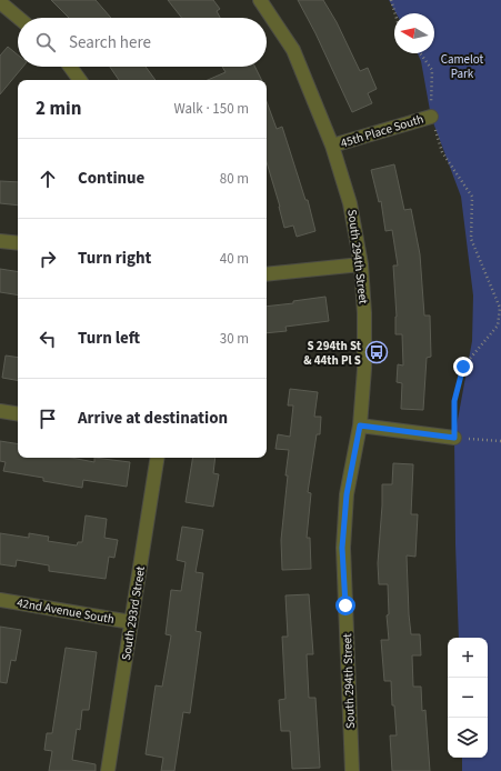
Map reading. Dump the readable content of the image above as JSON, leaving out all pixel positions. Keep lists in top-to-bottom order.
{
  "streets": {
    "street": [
      "45th Place South",
      "South 294th Street",
      "42nd Avenue South",
      "South 293rd Street"
    ]
  },
  "crossings": [
    ["45th Place South", "South 294th Street"],
    ["42nd Avenue South", "South 293rd Street"]
  ],
  "parks": ["Camelot Park"],
  "places": {
    "bus stop": ["S 294th St & 44th Pl S"]
  },
  "north": "left",
  "page": {
    "search": "Search here",
    "heading": ["2 min", "Walk · 150 m"],
    "list": [
      ["Continue", "80 m"],
      ["Turn right", "40 m"],
      ["Turn left", "30 m"],
      "Arrive at destination"
    ],
    "map_buttons": ["+", "−"]
  }
}
